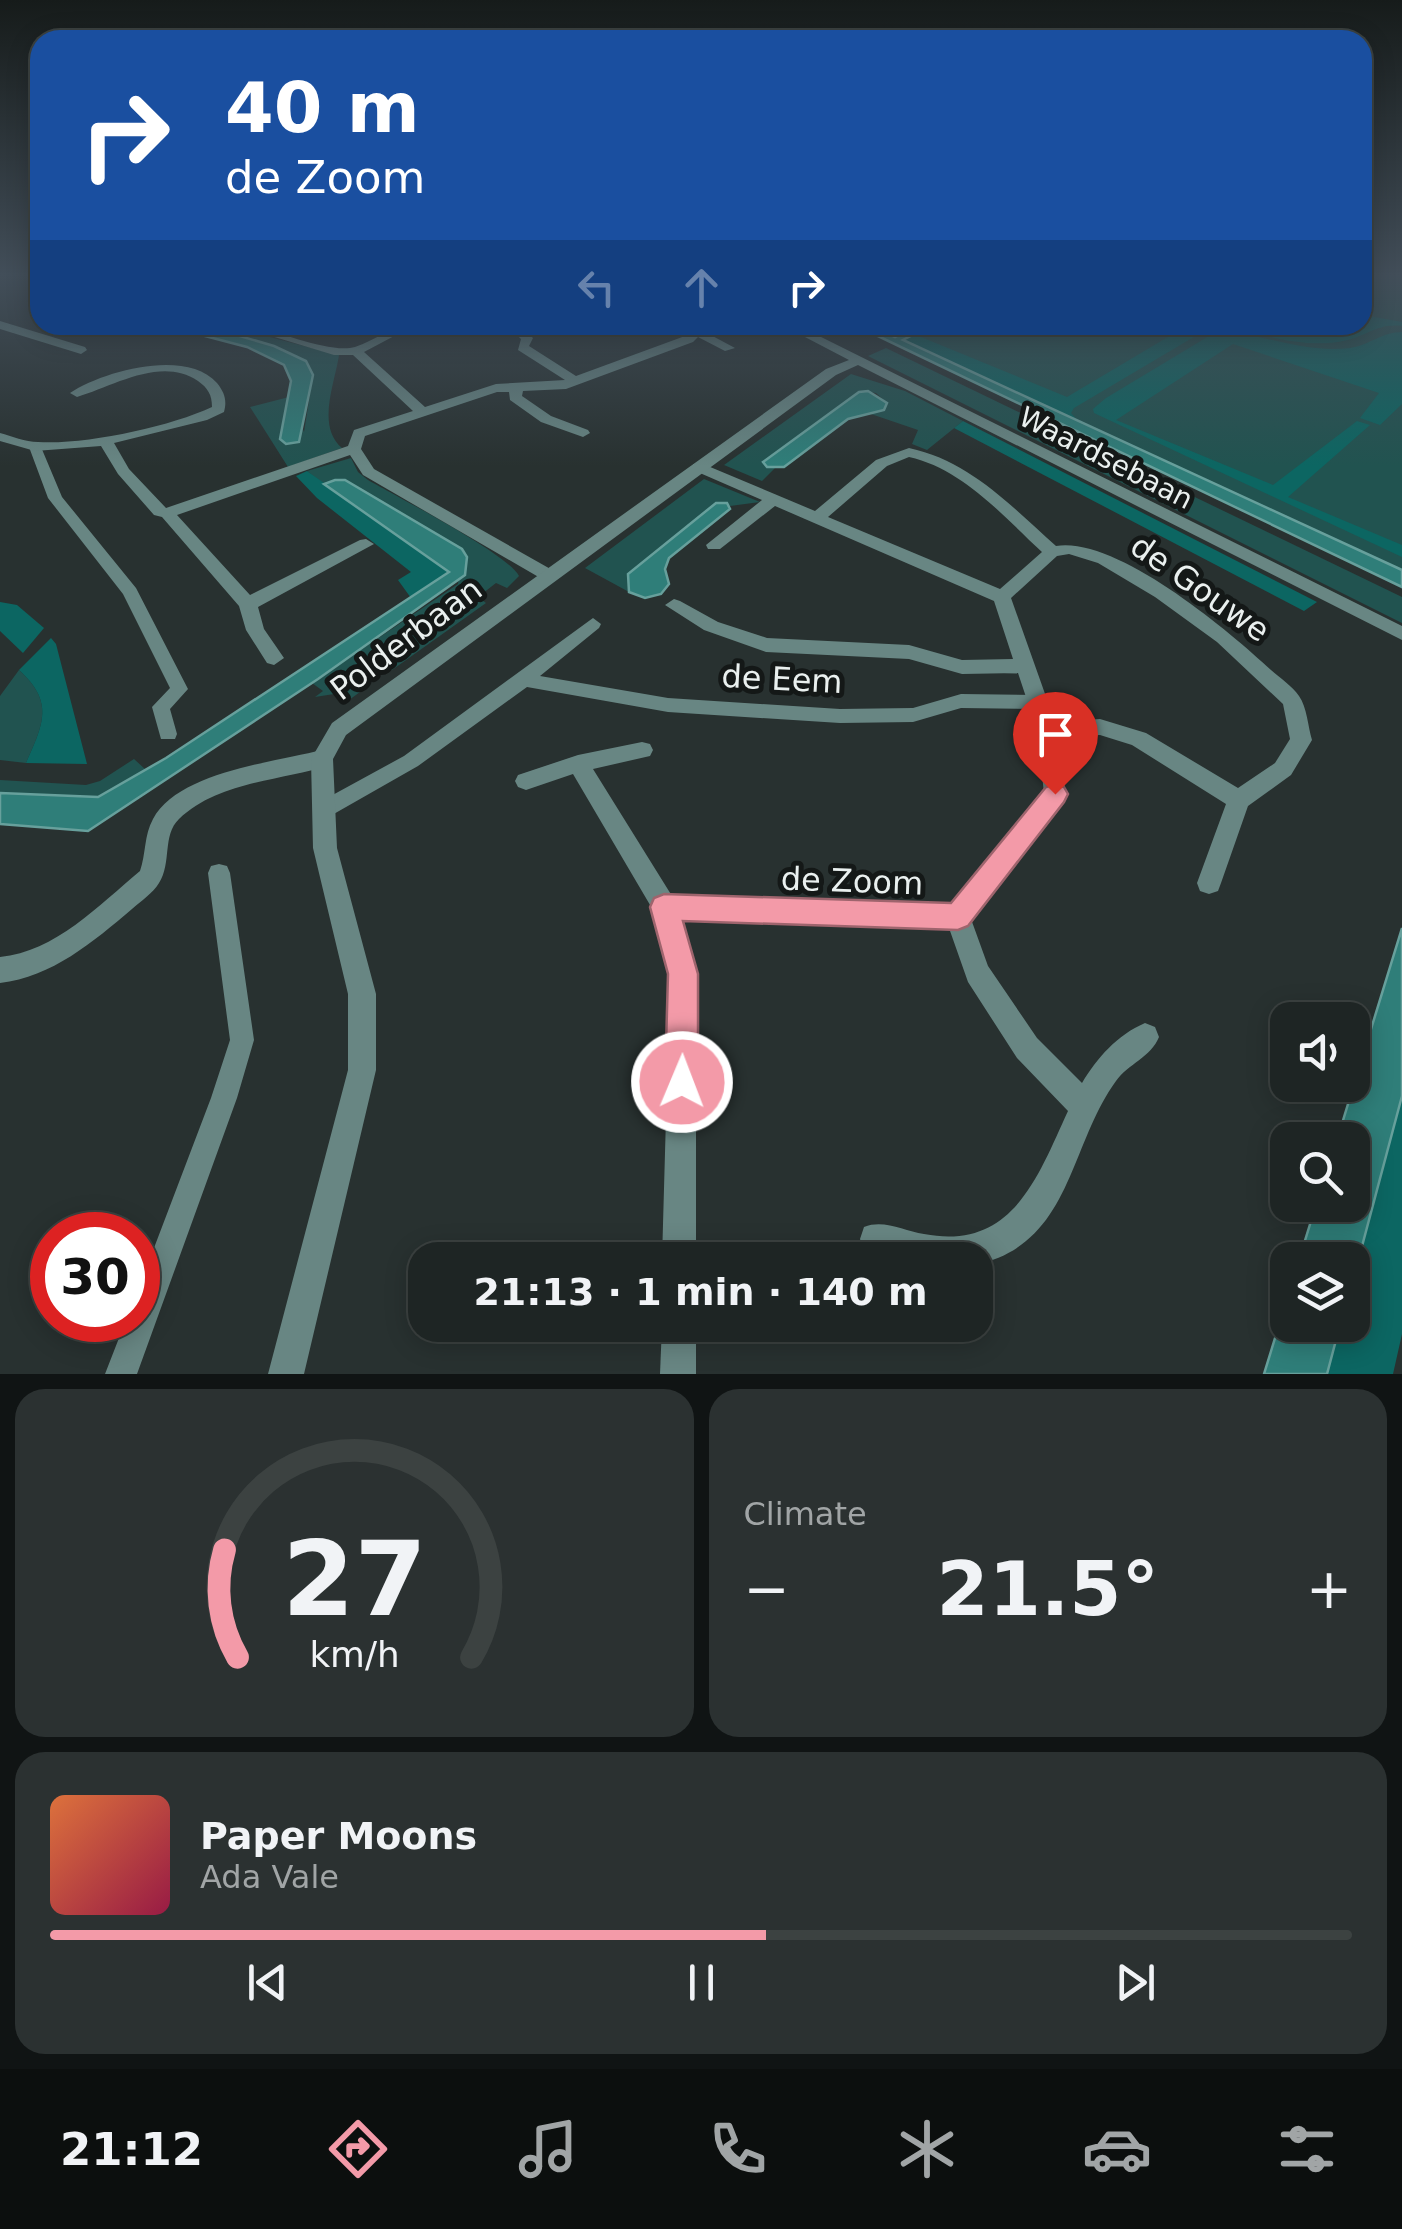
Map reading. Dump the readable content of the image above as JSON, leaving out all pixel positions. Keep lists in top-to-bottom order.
{
  "streets": {
    "street": [
      "Waardsebaan",
      "de Gouwe",
      "Polderbaan",
      "de Eem",
      "de Zoom"
    ]
  },
  "crossings": [
    ["Waardsebaan", "Polderbaan"],
    ["de Eem", "de Zoom"]
  ],
  "page": {
    "turn": ["40 m", "de Zoom"],
    "limit": "30",
    "trip": "21:13 · 1 min · 140 m",
    "tile": "Climate",
    "heat": ["−", "21.5°", "+"],
    "song": ["Paper Moons", "Ada Vale"],
    "tabs": "21:12",
    "gauge": ["27", "km/h"]
  }
}
